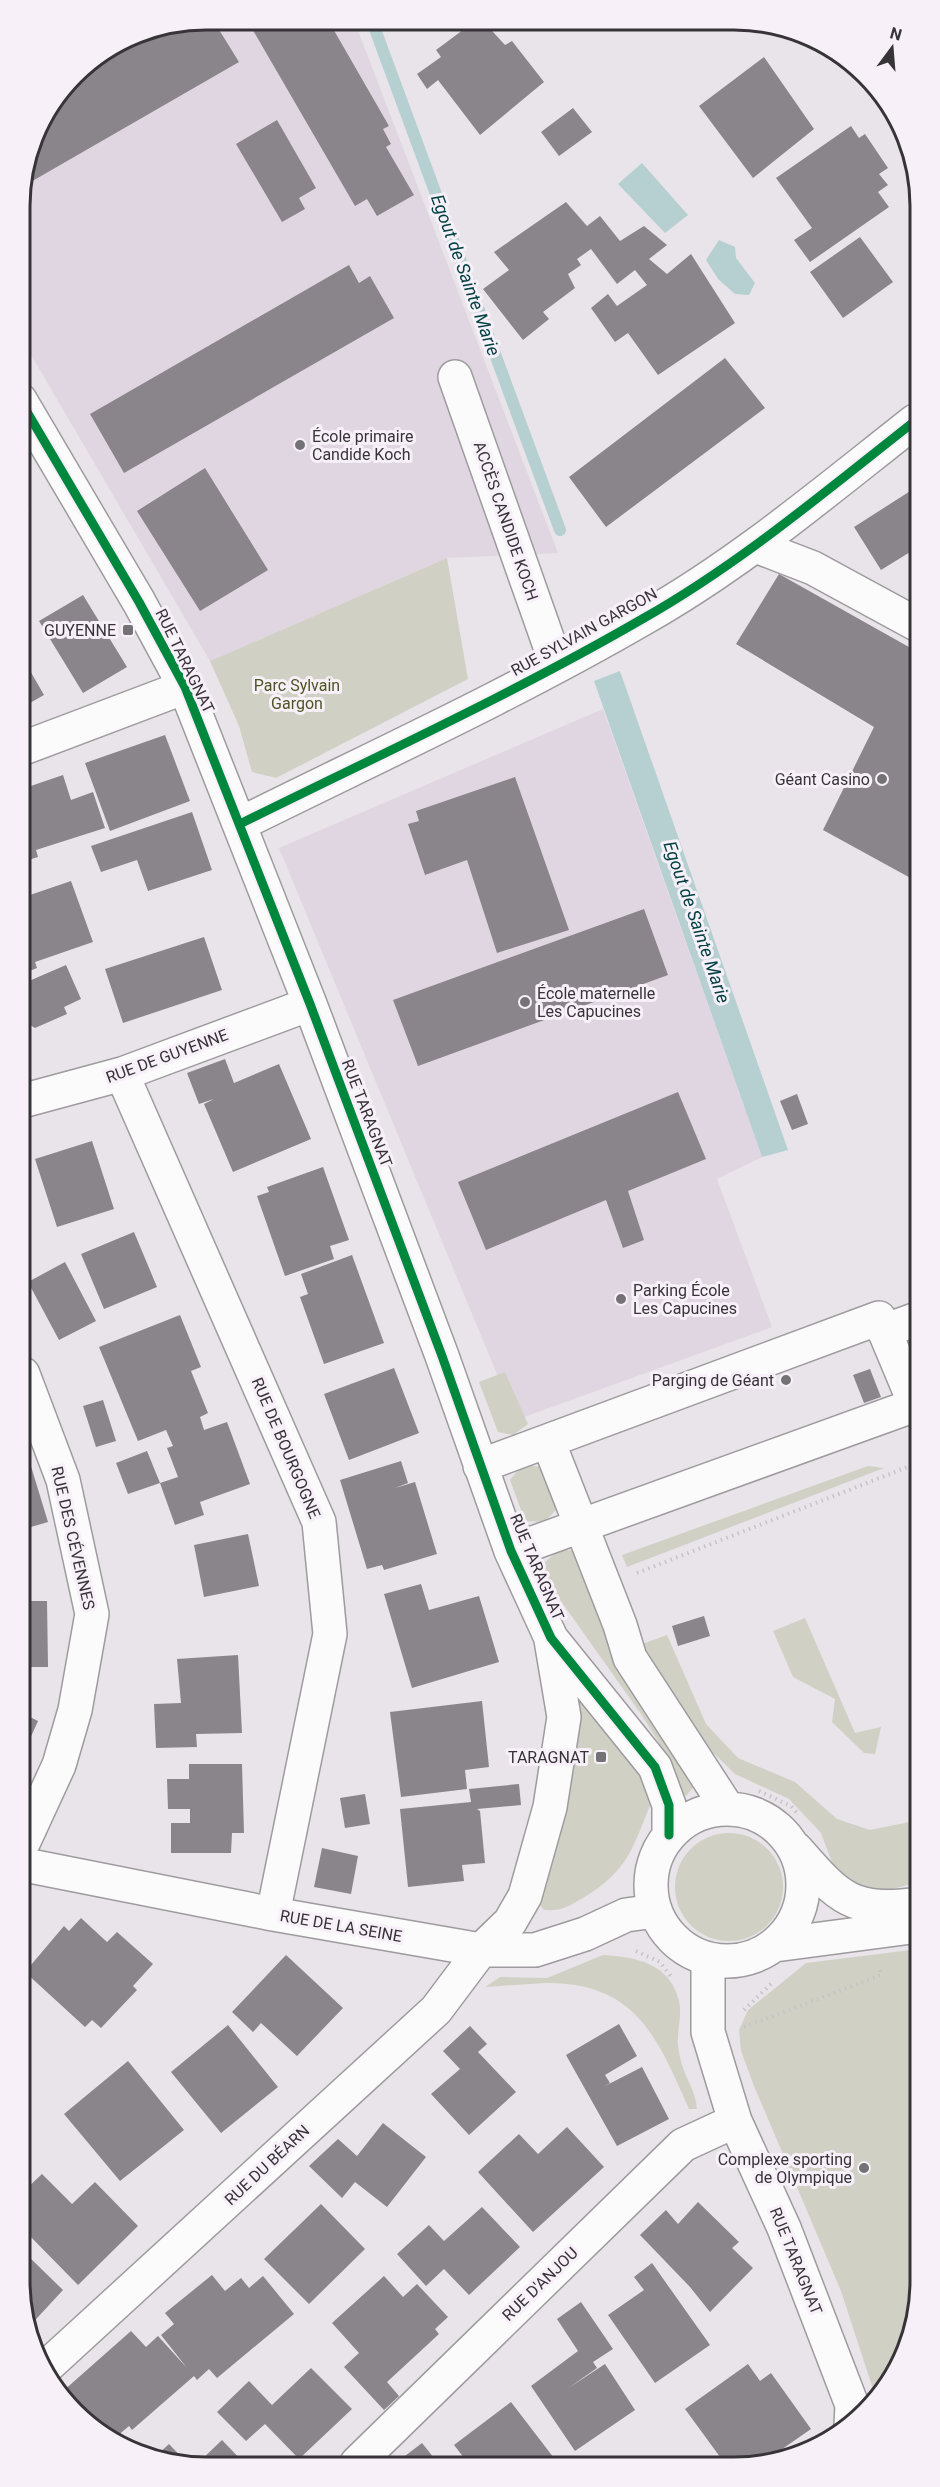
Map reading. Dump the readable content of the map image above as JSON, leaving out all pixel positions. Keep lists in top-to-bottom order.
{
  "streets": {
    "street": [
      "ACCÈS CANDIDE KOCH",
      "RUE SYLVAIN GARGON",
      "RUE TARAGNAT",
      "RUE DE GUYENNE",
      "RUE DE BOURGOGNE",
      "RUE DES CÉVENNES",
      "RUE DE LA SEINE",
      "RUE DU BÉARN",
      "RUE D'ANJOU"
    ]
  },
  "crossings": [
    ["ACCÈS CANDIDE KOCH", "RUE SYLVAIN GARGON"],
    ["RUE SYLVAIN GARGON", "RUE TARAGNAT"],
    ["RUE TARAGNAT", "RUE DE GUYENNE"],
    ["RUE TARAGNAT", "RUE DE LA SEINE"],
    ["RUE TARAGNAT", "RUE DU BÉARN"],
    ["RUE TARAGNAT", "RUE D'ANJOU"],
    ["RUE DE GUYENNE", "RUE DE BOURGOGNE"],
    ["RUE DE BOURGOGNE", "RUE DE LA SEINE"],
    ["RUE DE LA SEINE", "RUE DU BÉARN"]
  ],
  "water": ["Egout de Sainte Marie"],
  "parks": ["Parc Sylvain Gargon"],
  "places": {
    "other": [
      "École primaire Candide Koch",
      "Géant Casino",
      "École maternelle Les Capucines",
      "Parking École Les Capucines",
      "Parging de Géant",
      "Complexe sporting de Olympique"
    ],
    "transit": ["GUYENNE", "TARAGNAT"]
  },
  "north": "top"
}
